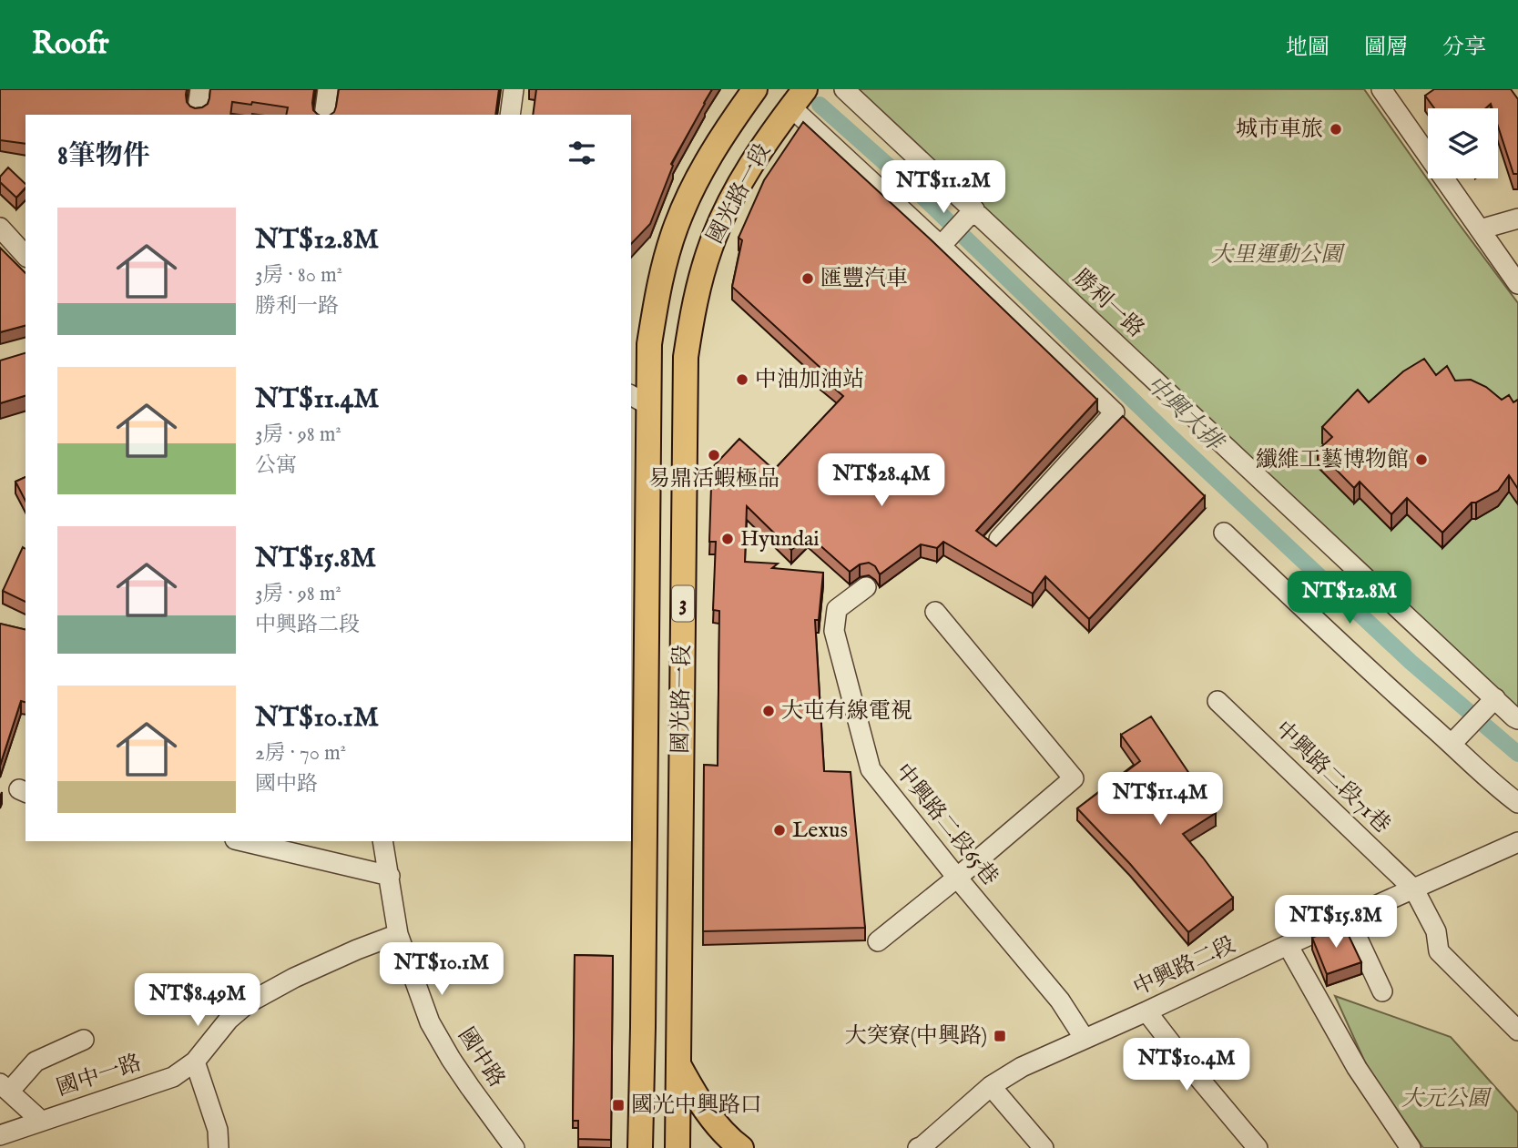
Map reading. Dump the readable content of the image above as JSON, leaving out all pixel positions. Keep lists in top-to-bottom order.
{
  "streets": {
    "main road": ["國光路一段", "3"],
    "street": [
      "勝利一路",
      "中興路二段71巷",
      "中興路二段65巷",
      "中興路二段",
      "國中路",
      "國中一路"
    ]
  },
  "crossings": [
    ["中興路二段71巷", "中興路二段"],
    ["中興路二段65巷", "中興路二段"],
    ["國中路", "國中一路"]
  ],
  "water": ["中興大排"],
  "parks": ["大里運動公園", "大元公園"],
  "places": {
    "other": [
      "城市車旅",
      "匯豐汽車",
      "中油加油站",
      "易鼎活蝦極品",
      "纖維工藝博物館",
      "Hyundai",
      "大屯有線電視",
      "Lexus"
    ],
    "transit": ["大突寮(中興路)", "國光中興路口"]
  },
  "page": {
    "header": "Roofr",
    "nav": ["地圖", "圖層", "分享"],
    "heading": "8筆物件",
    "price": [
      "NT$11.2M",
      "NT$28.4M",
      "NT$12.8M",
      "NT$11.4M",
      "NT$15.8M",
      "NT$10.1M",
      "NT$8.49M",
      "NT$10.4M"
    ],
    "list": [
      {
        "name": "NT$12.8M",
        "note": "3房 · 80 m² · 勝利一路"
      },
      {
        "name": "NT$11.4M",
        "note": "3房 · 98 m² · 公寓"
      },
      {
        "name": "NT$15.8M",
        "note": "3房 · 98 m² · 中興路二段"
      },
      {
        "name": "NT$10.1M",
        "note": "2房 · 70 m² · 國中路"
      }
    ]
  }
}
